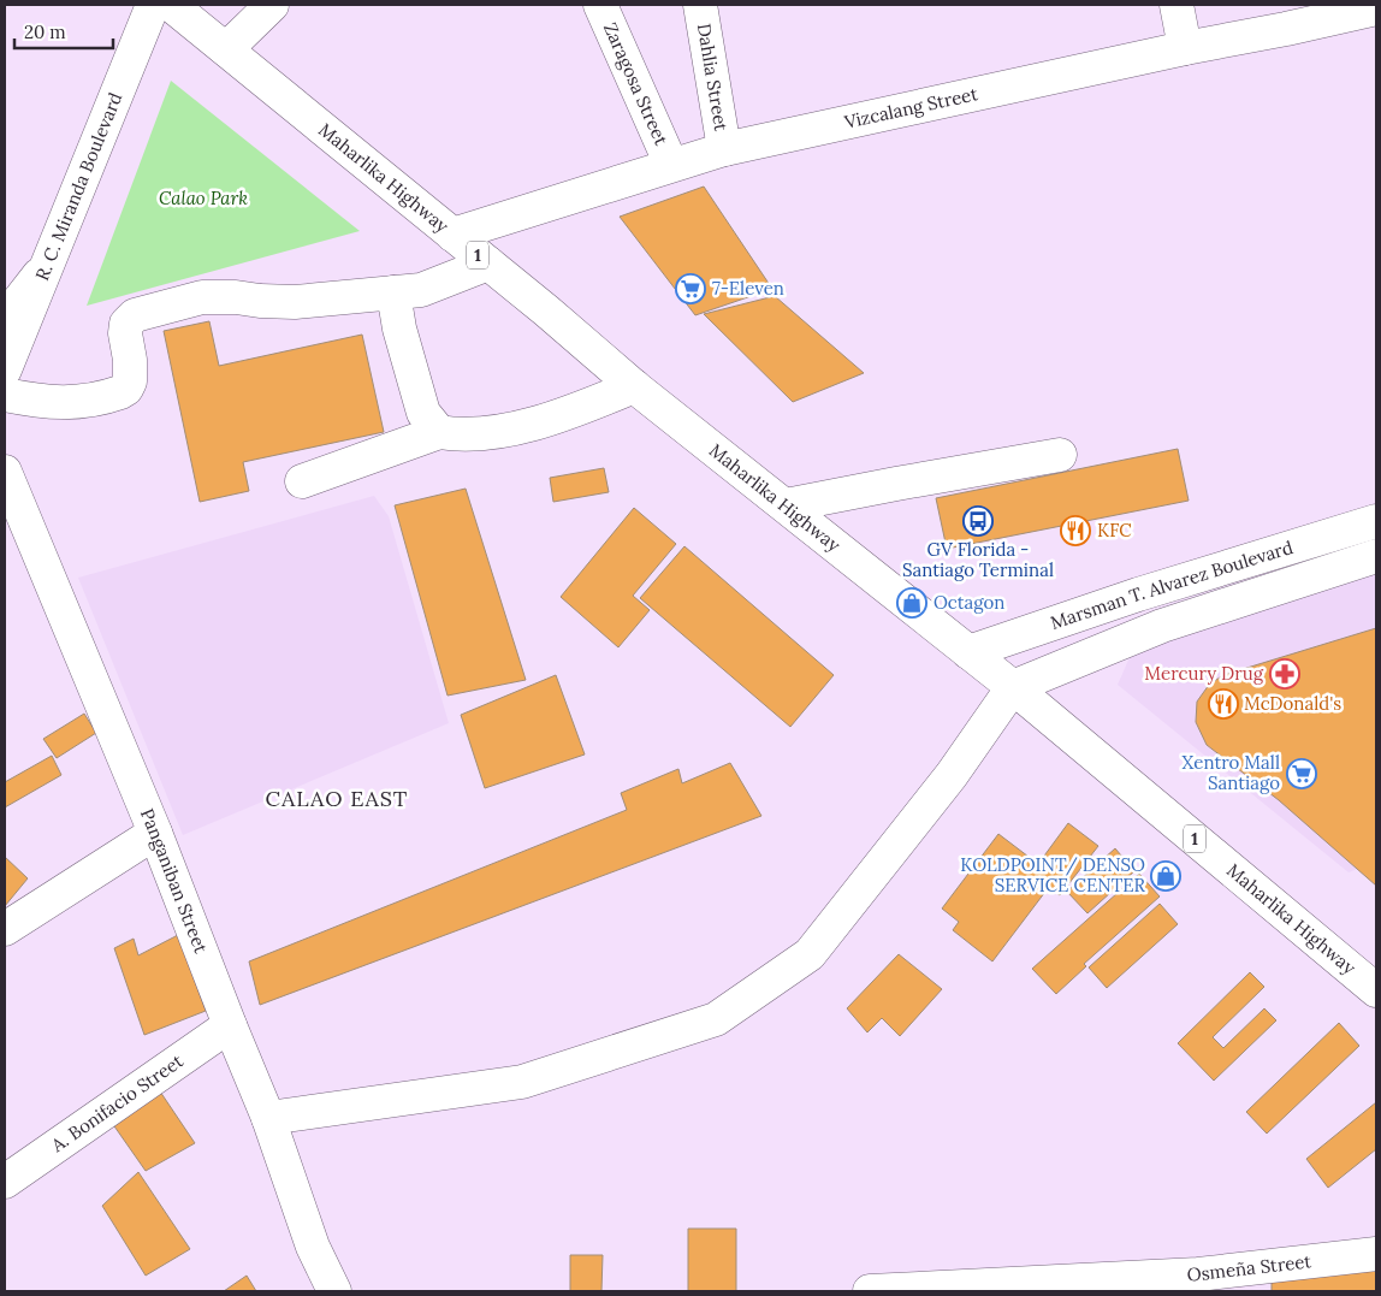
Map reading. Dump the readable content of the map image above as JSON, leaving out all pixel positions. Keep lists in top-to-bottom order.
{
  "streets": {
    "street": [
      "Dahlia Street",
      "Zaragosa Street",
      "Vizcalang Street",
      "Maharlika Highway",
      "R. C. Miranda Boulevard",
      "1",
      "Marsman T. Alvarez Boulevard",
      "Panganiban Street",
      "A. Bonifacio Street",
      "Osmeña Street"
    ]
  },
  "crossings": [
    ["Dahlia Street", "Vizcalang Street"],
    ["Zaragosa Street", "Vizcalang Street"],
    ["Vizcalang Street", "Maharlika Highway"],
    ["Maharlika Highway", "Marsman T. Alvarez Boulevard"],
    ["Panganiban Street", "A. Bonifacio Street"]
  ],
  "districts": ["CALAO EAST"],
  "parks": ["Calao Park"],
  "places": {
    "supermarket": ["7-Eleven", "Xentro Mall Santiago"],
    "bus stop": ["GV Florida - Santiago Terminal"],
    "restaurant": ["KFC", "McDonald's"],
    "shop": ["Octagon", "KOLDPOINT/ DENSO SERVICE CENTER"],
    "pharmacy": ["Mercury Drug"]
  },
  "scale_bar": "20 m"
}
